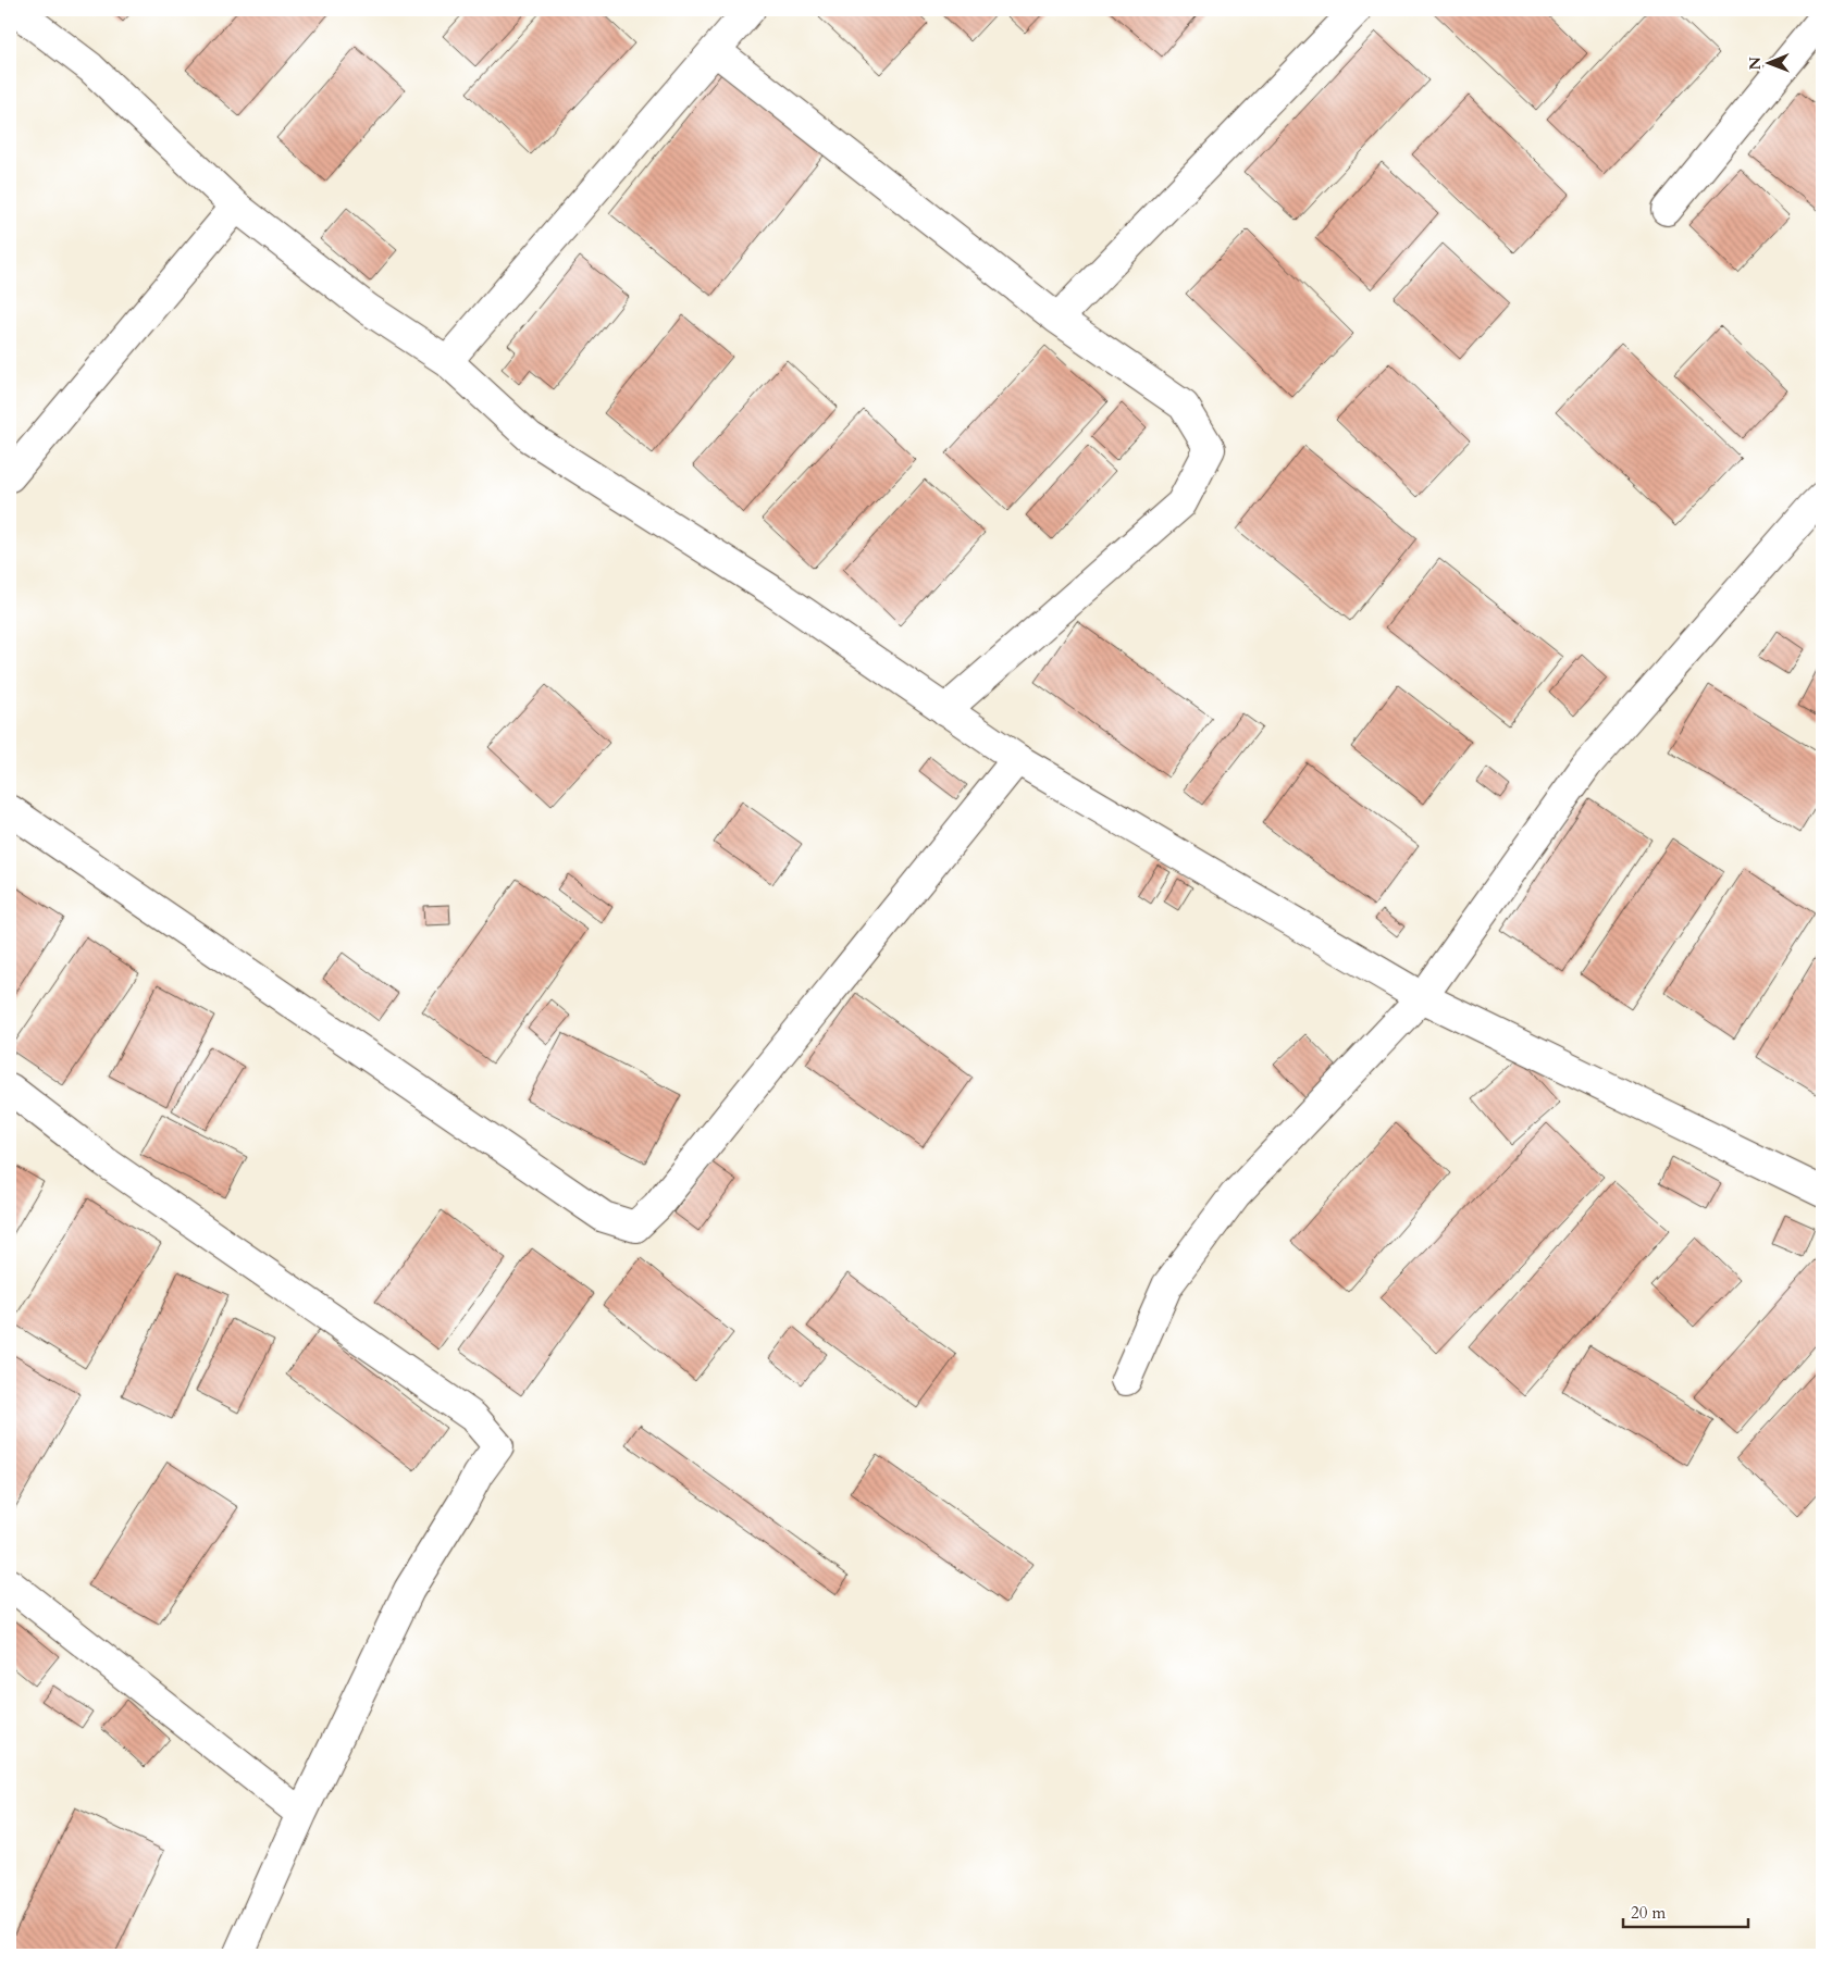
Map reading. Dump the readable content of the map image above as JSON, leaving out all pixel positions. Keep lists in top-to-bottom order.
{
  "scale_bar": "20 m",
  "north": "left"
}
